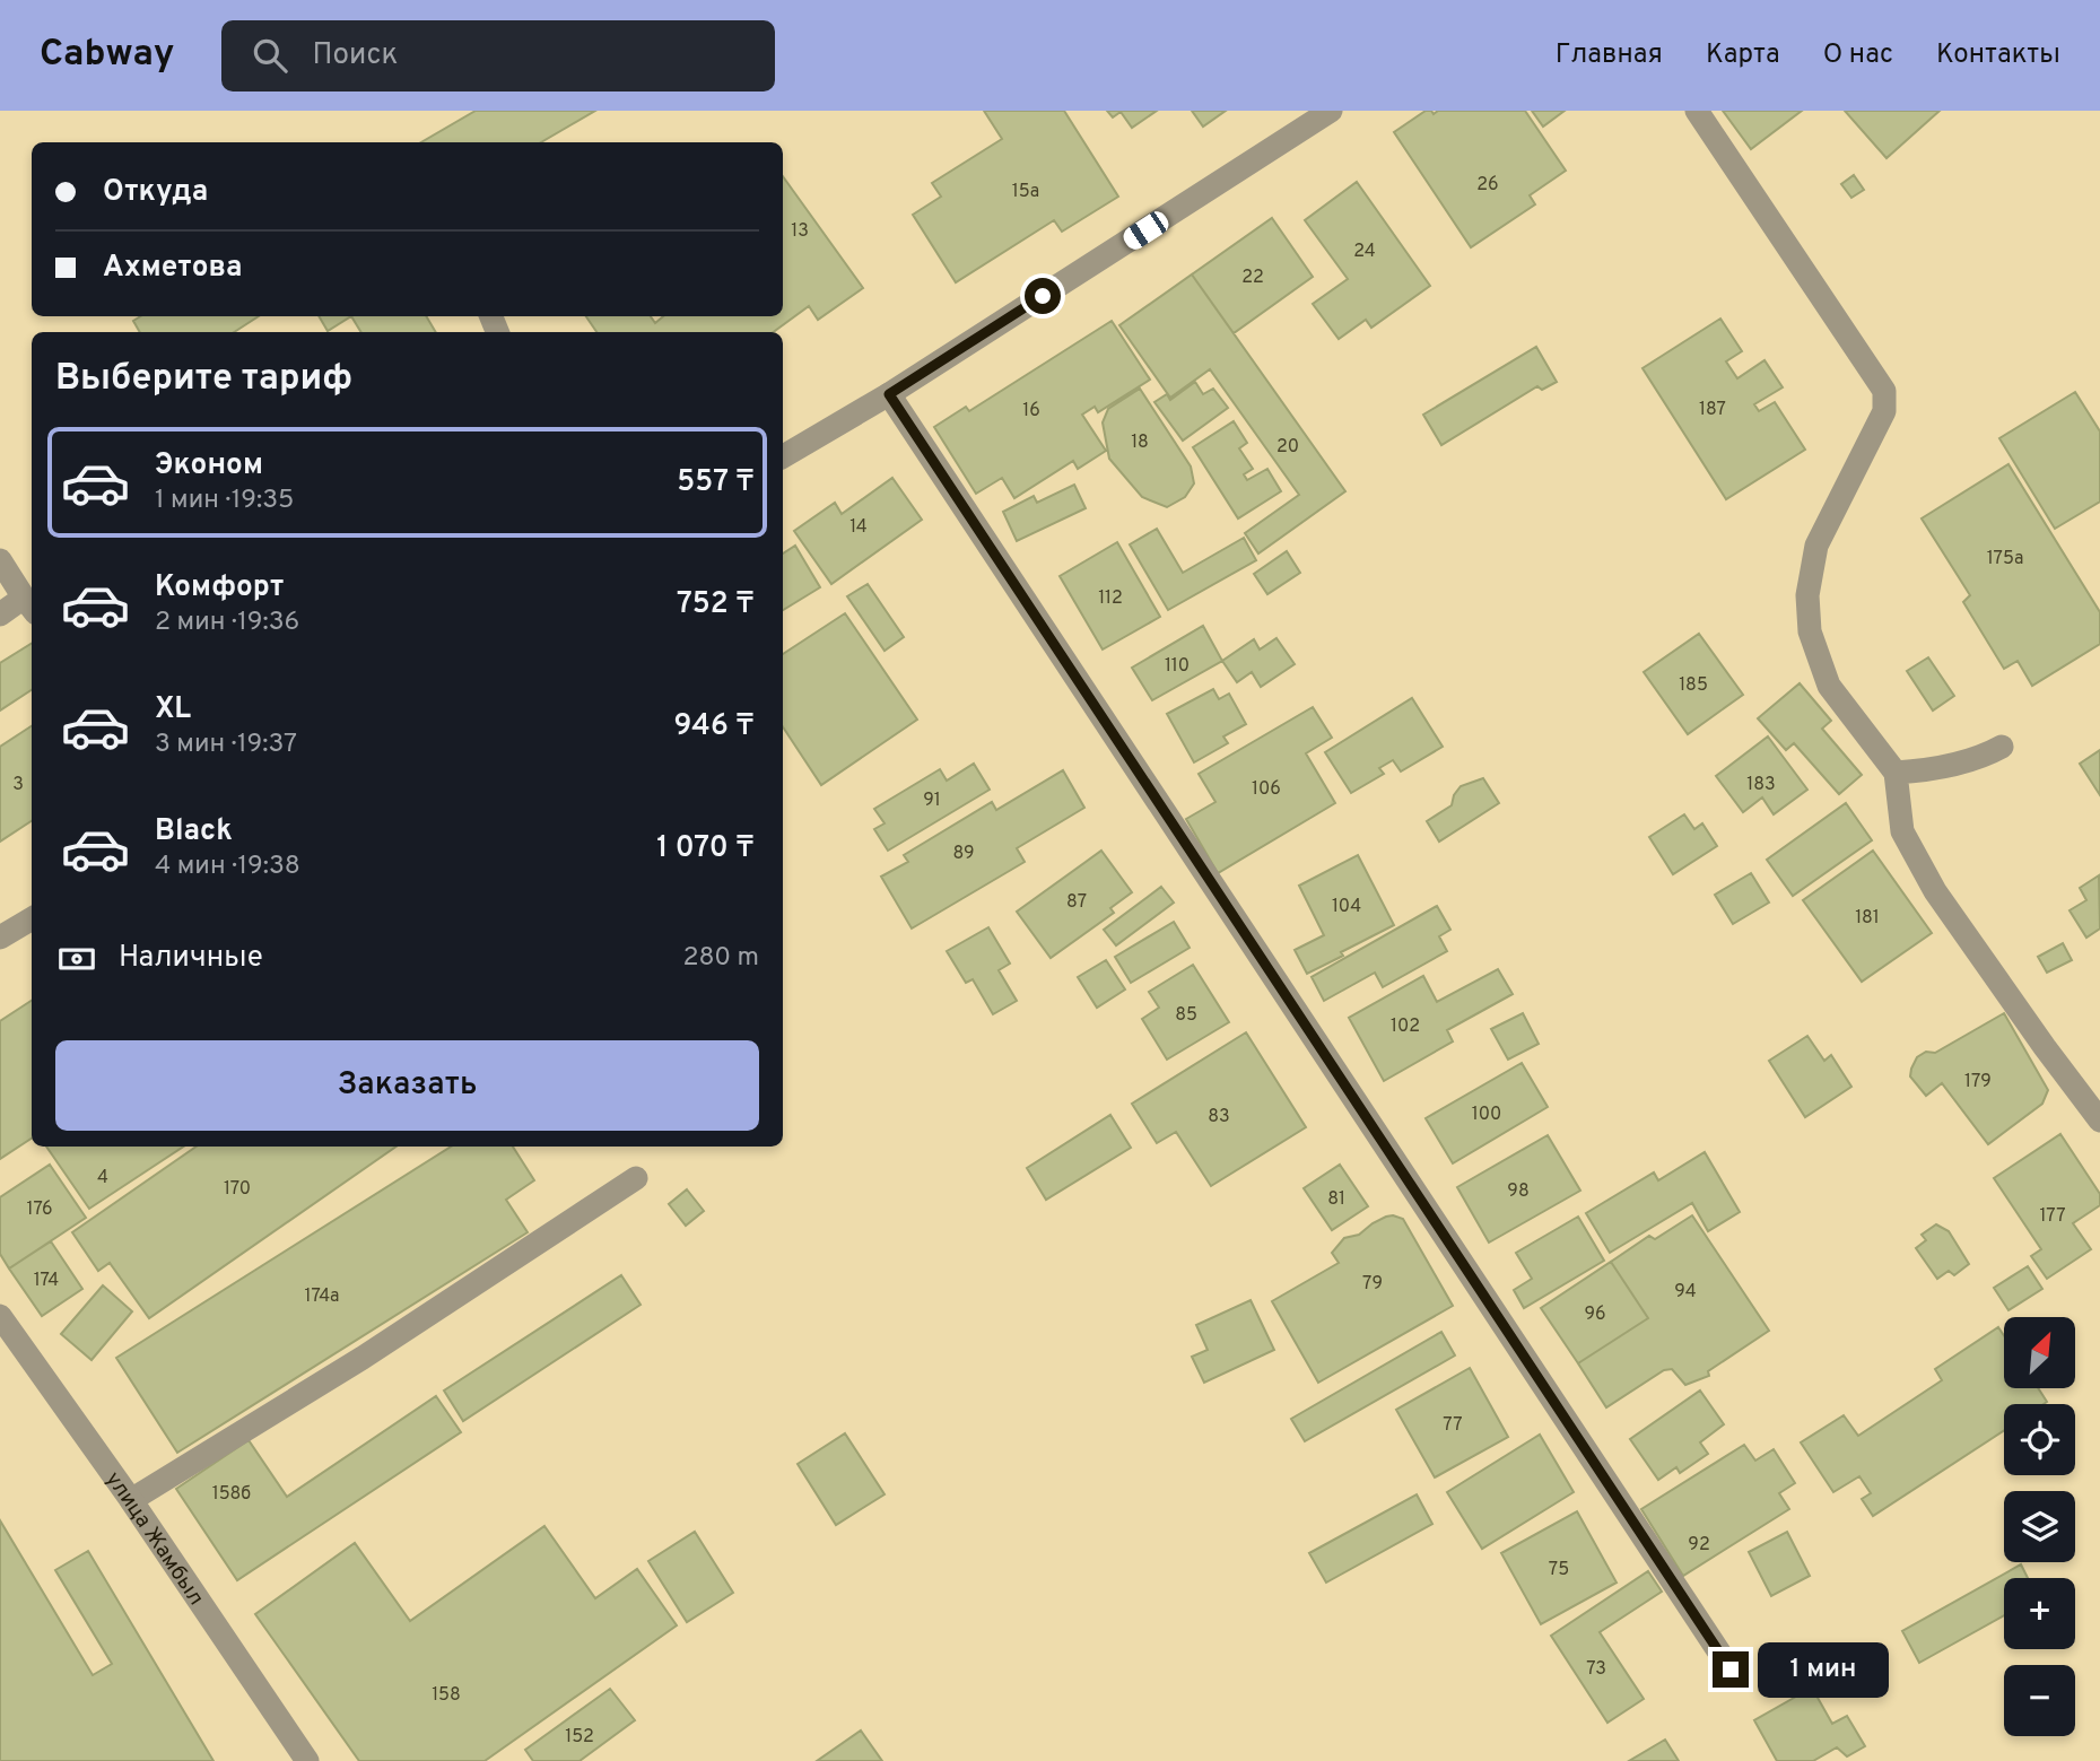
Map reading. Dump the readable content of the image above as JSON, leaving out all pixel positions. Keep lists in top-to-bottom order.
{
  "streets": {
    "street": ["улица Жамбыл"]
  },
  "house_numbers": [
    "26",
    "15а",
    "13",
    "24",
    "22",
    "187",
    "16",
    "18",
    "20",
    "14",
    "175а",
    "112",
    "110",
    "185",
    "3",
    "183",
    "106",
    "91",
    "89",
    "87",
    "104",
    "181",
    "85",
    "102",
    "179",
    "100",
    "83",
    "4",
    "170",
    "98",
    "81",
    "176",
    "177",
    "174",
    "79",
    "94",
    "174а",
    "96",
    "77",
    "158б",
    "92",
    "75",
    "73",
    "158",
    "152"
  ],
  "north": "top right",
  "page": {
    "header": "Cabway",
    "search": "Поиск",
    "nav": [
      "Главная",
      "Карта",
      "О нас",
      "Контакты"
    ],
    "banner": ["Откуда", "Ахметова"],
    "heading": "Выберите тариф",
    "list": [
      {
        "name": "Эконом",
        "note": "1 мин · 19:35",
        "value": "557 ₸"
      },
      {
        "name": "Комфорт",
        "note": "2 мин · 19:36",
        "value": "752 ₸"
      },
      {
        "name": "XL",
        "note": "3 мин · 19:37",
        "value": "946 ₸"
      },
      {
        "name": "Black",
        "note": "4 мин · 19:38",
        "value": "1 070 ₸"
      }
    ],
    "pay": ["Наличные", "280 m"],
    "buttons": "Заказать",
    "map_buttons": ["+", "−"],
    "bubble": "1 мин"
  }
}
